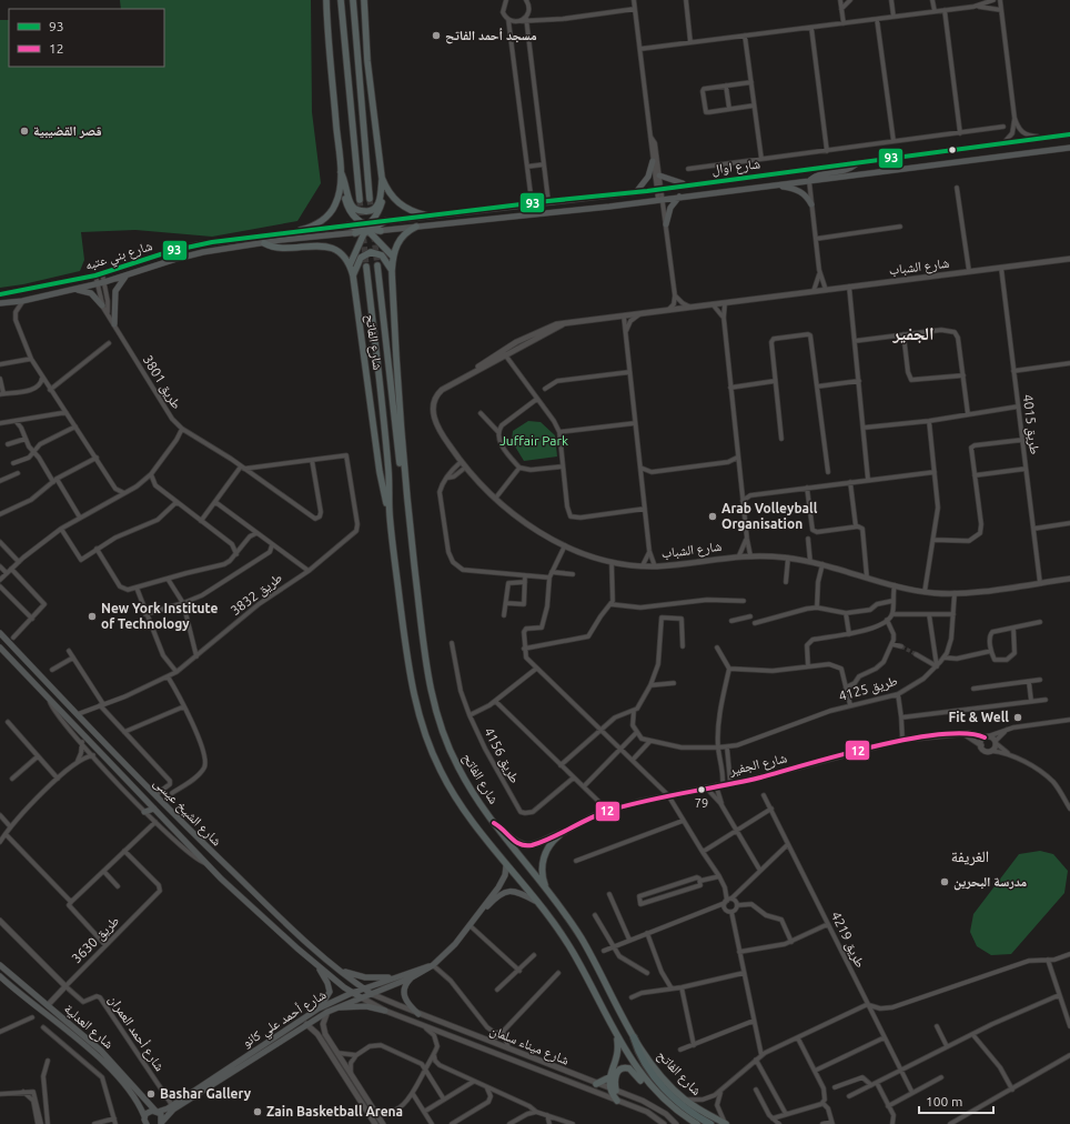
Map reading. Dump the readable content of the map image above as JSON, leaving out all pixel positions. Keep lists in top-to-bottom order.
{
  "streets": {
    "main road": [
      "شارع اوال",
      "شارع بني عتبه",
      "شارع الفاتح",
      "شارع الشيخ عيسى",
      "شارع أحمد علي كانو",
      "شارع العدلية"
    ],
    "street": [
      "شارع الشباب",
      "طريق 3801",
      "طريق 4015",
      "طريق 3832",
      "طريق 4125",
      "طريق 4156",
      "شارع الجفير",
      "طريق 3630",
      "طريق 4219",
      "شارع أحمد العمران",
      "شارع ميناء سلمان"
    ]
  },
  "crossings": [
    ["شارع اوال", "شارع الشباب"],
    ["شارع اوال", "شارع الفاتح"],
    ["شارع بني عتبه", "شارع الفاتح"],
    ["شارع بني عتبه", "طريق 3801"],
    ["شارع الشباب", "طريق 4015"],
    ["شارع الشباب", "طريق 4125"],
    ["طريق 3801", "طريق 3832"],
    ["طريق 3832", "شارع الشيخ عيسى"],
    ["شارع الشيخ عيسى", "شارع أحمد علي كانو"],
    ["شارع الشيخ عيسى", "شارع ميناء سلمان"],
    ["طريق 3630", "شارع العدلية"],
    ["طريق 3630", "شارع أحمد العمران"],
    ["شارع أحمد علي كانو", "شارع العدلية"],
    ["شارع أحمد علي كانو", "شارع أحمد العمران"],
    ["شارع أحمد علي كانو", "شارع ميناء سلمان"]
  ],
  "districts": ["الجفير", "الغريفة"],
  "parks": ["Juffair Park"],
  "places": [
    "مسجد أحمد الفاتح",
    "قصر القضيبية",
    "Arab Volleyball Organisation",
    "New York Institute of Technology",
    "Fit & Well",
    "79",
    "مدرسة البحرين",
    "Bashar Gallery",
    "Zain Basketball Arena"
  ],
  "lines": ["transit line 93", "transit line 12"],
  "legend": ["93", "12"],
  "scale_bar": "100 m"
}
